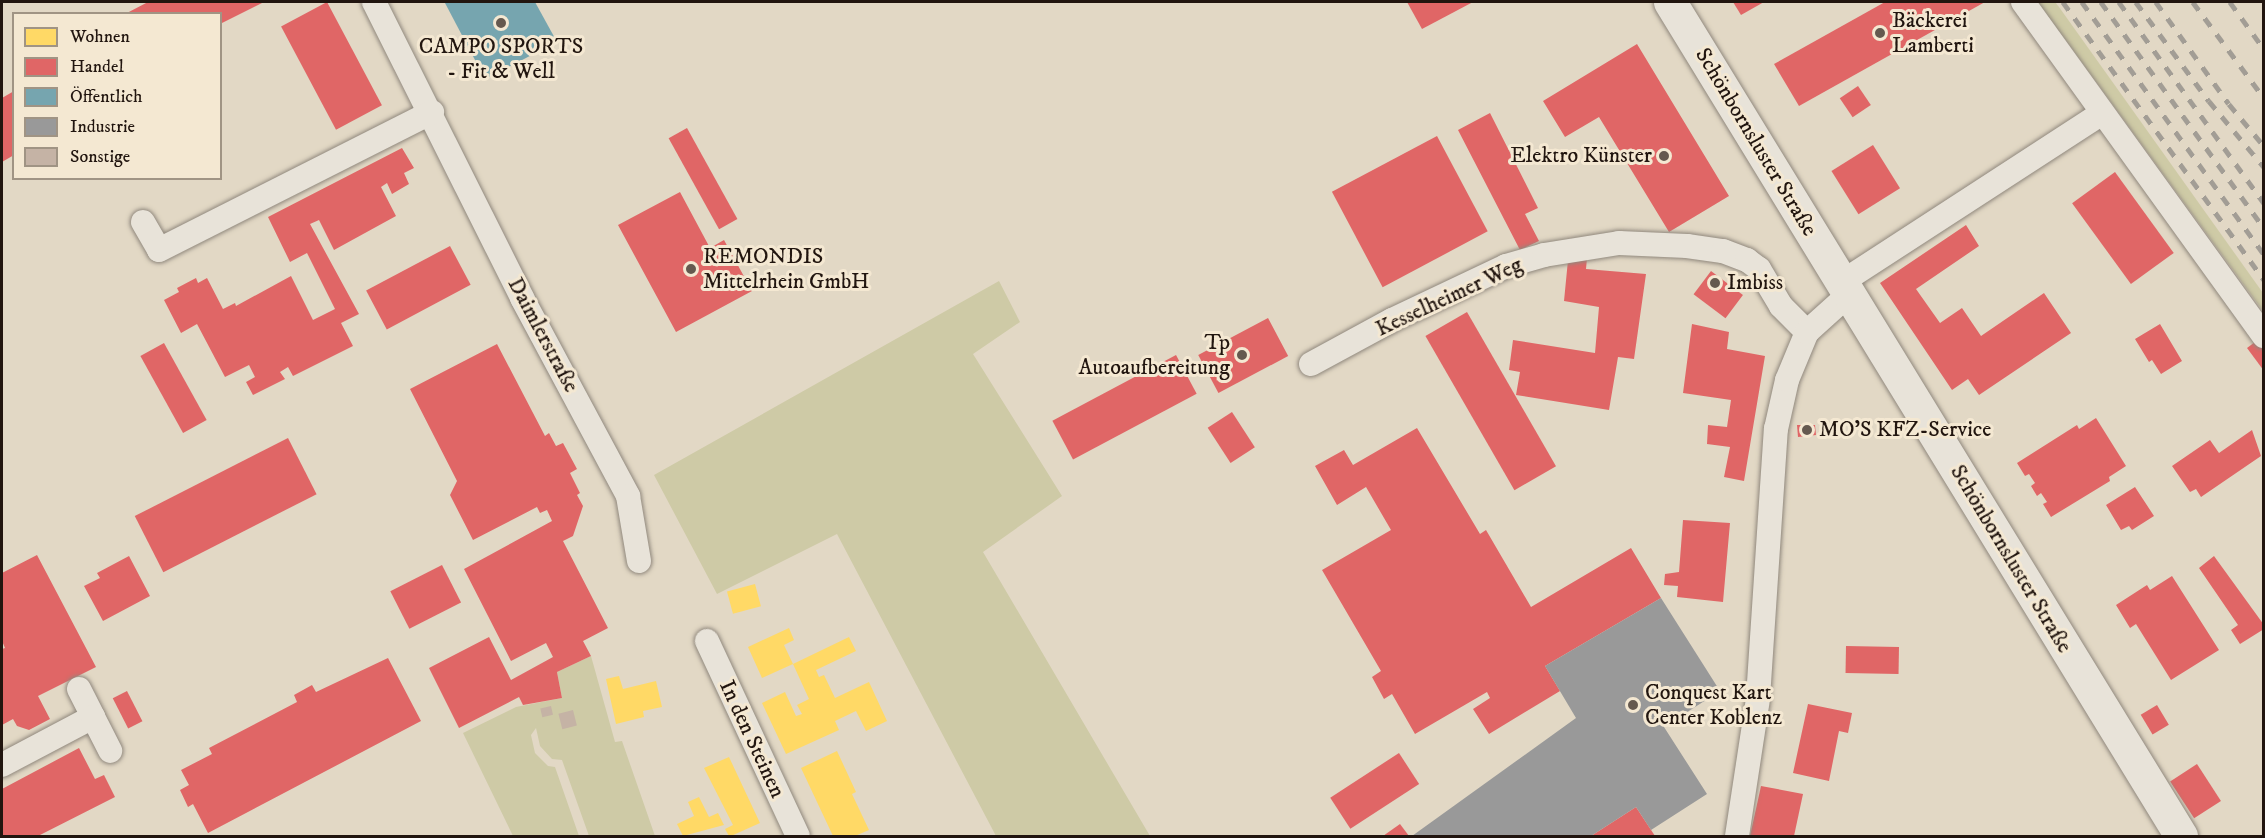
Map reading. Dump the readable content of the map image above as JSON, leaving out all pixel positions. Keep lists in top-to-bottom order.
{
  "streets": {
    "street": [
      "Schönbornsluster Straße",
      "Kesselheimer Weg",
      "Daimlerstraße",
      "In den Steinen"
    ]
  },
  "places": [
    "CAMPO SPORTS - Fit & Well",
    "Bäckerei Lamberti",
    "Elektro Künster",
    "REMONDIS Mittelrhein GmbH",
    "Imbiss",
    "Tp Autoaufbereitung",
    "MO'S KFZ-Service",
    "Conquest Kart Center Koblenz"
  ],
  "legend": [
    "Wohnen",
    "Handel",
    "Öffentlich",
    "Industrie",
    "Sonstige"
  ]
}
